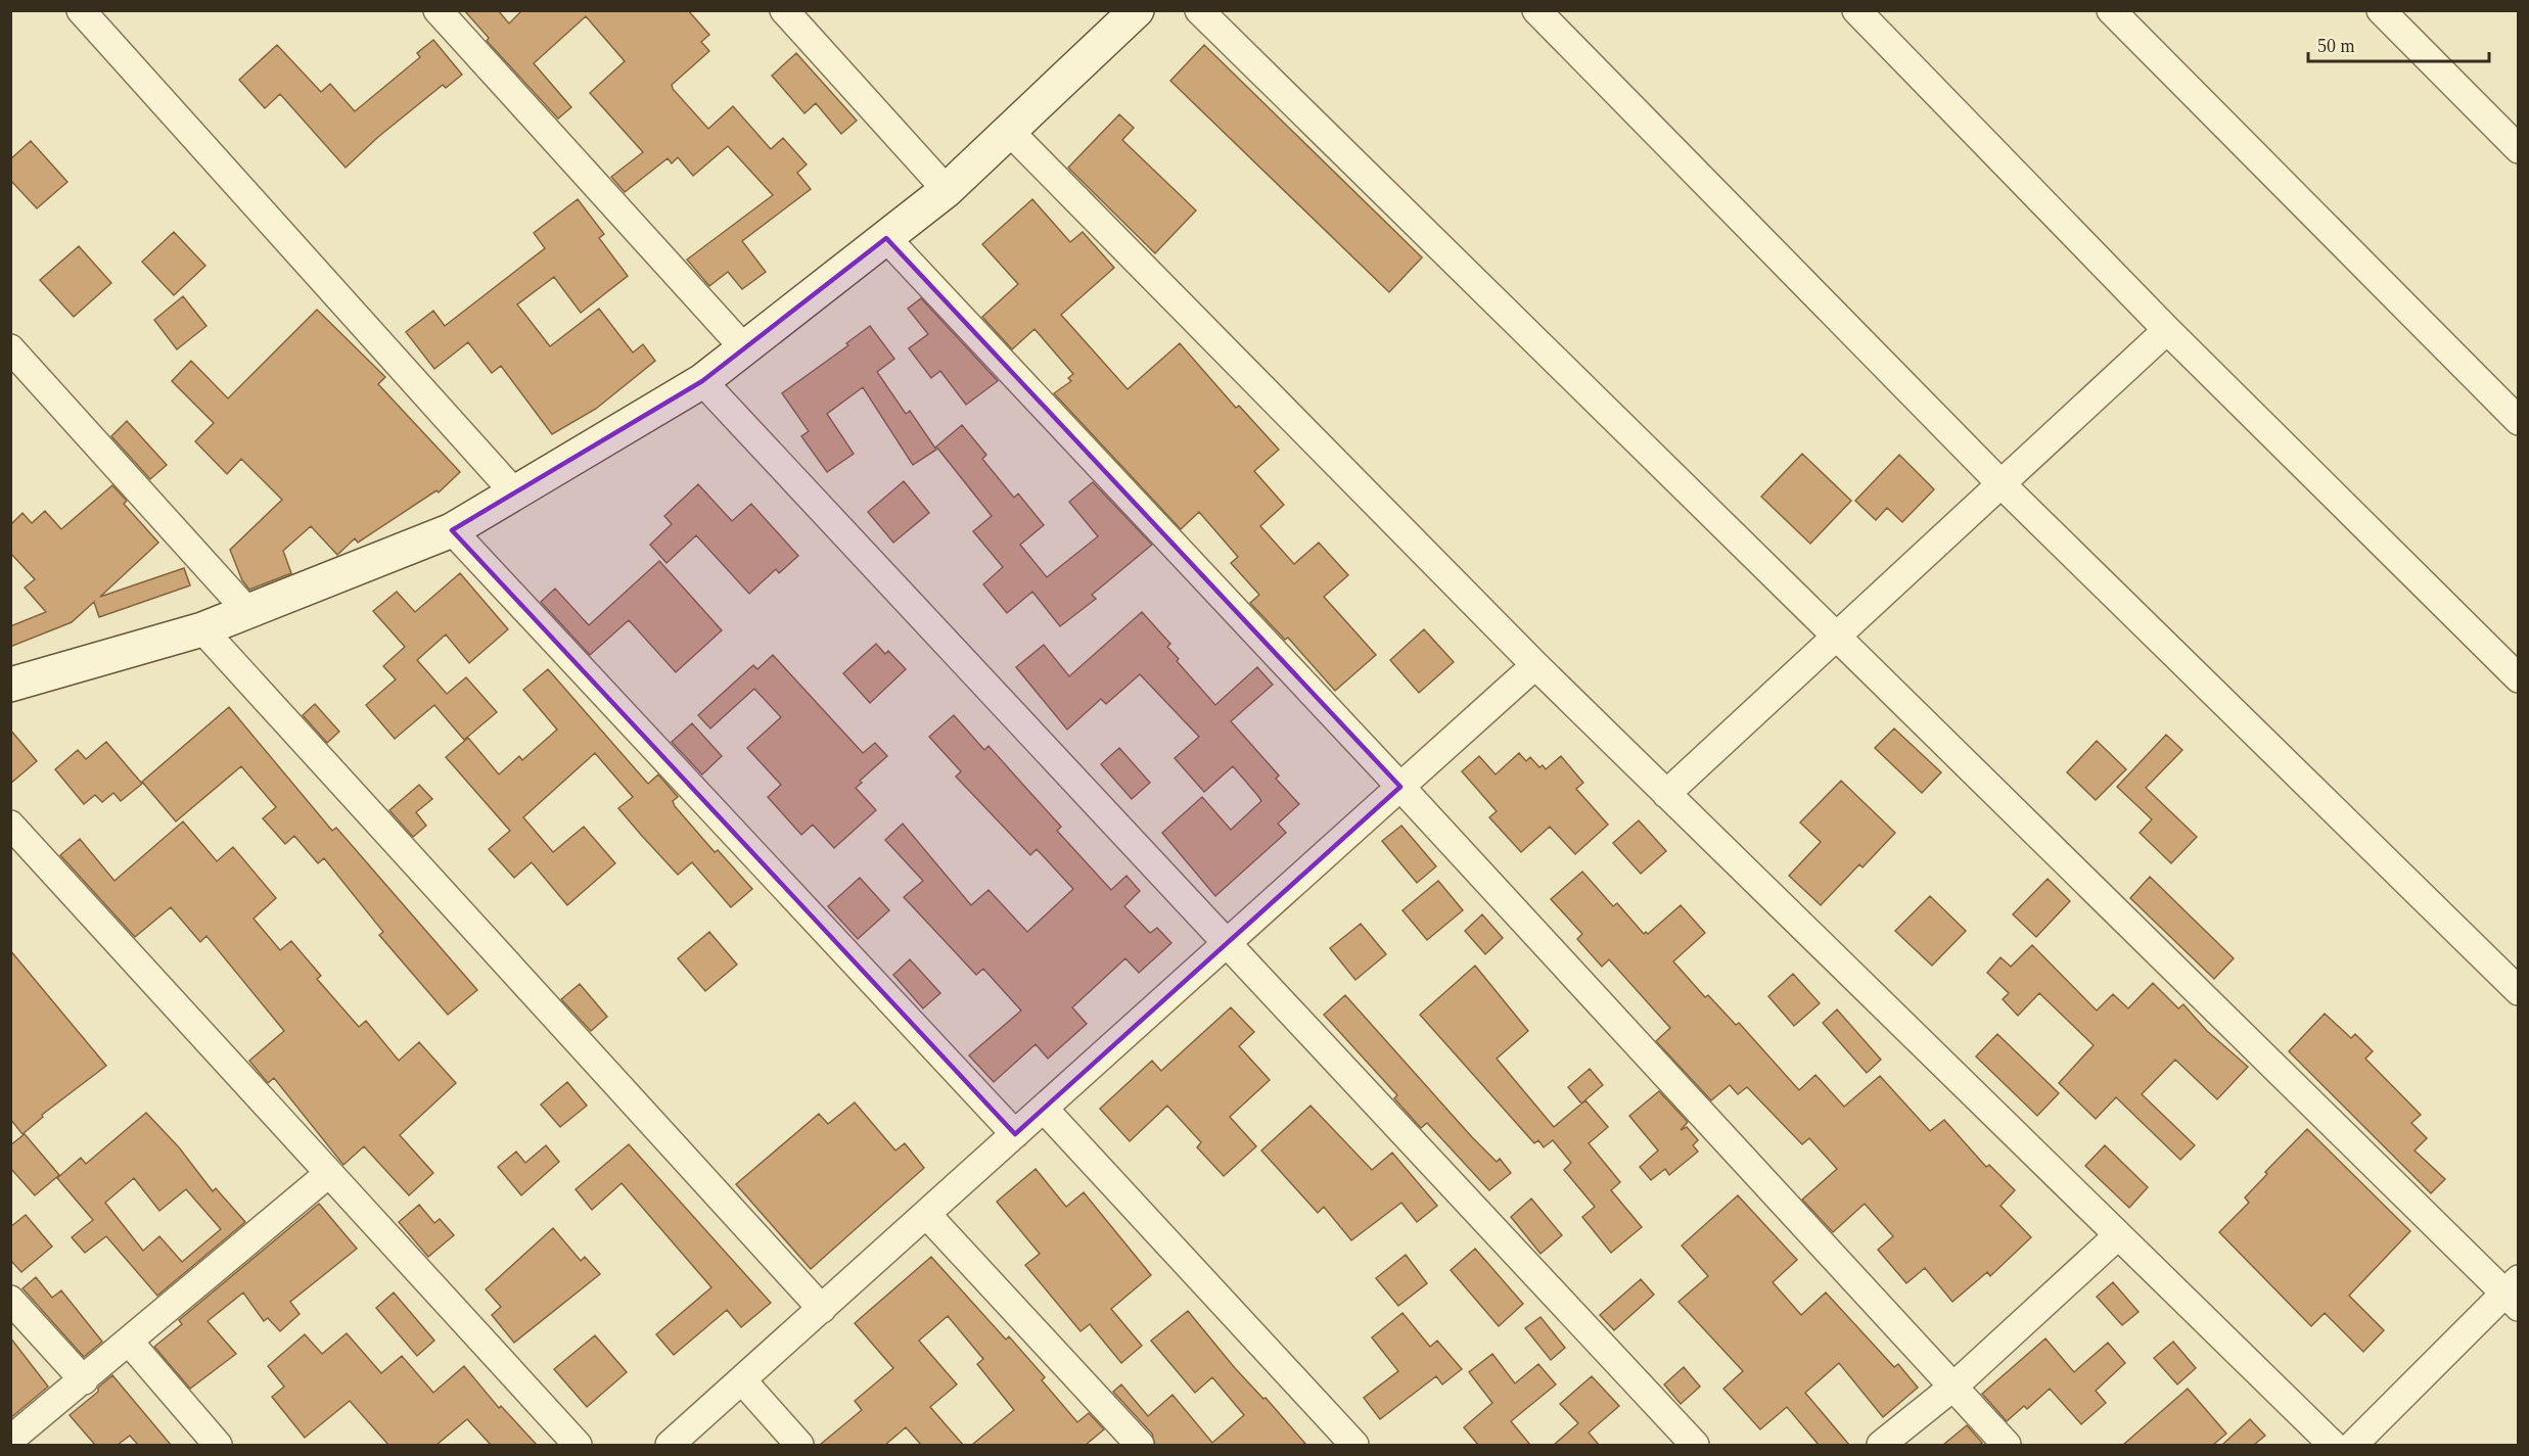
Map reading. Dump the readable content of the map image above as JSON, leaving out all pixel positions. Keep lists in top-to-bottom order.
{
  "scale_bar": "50 m"
}
